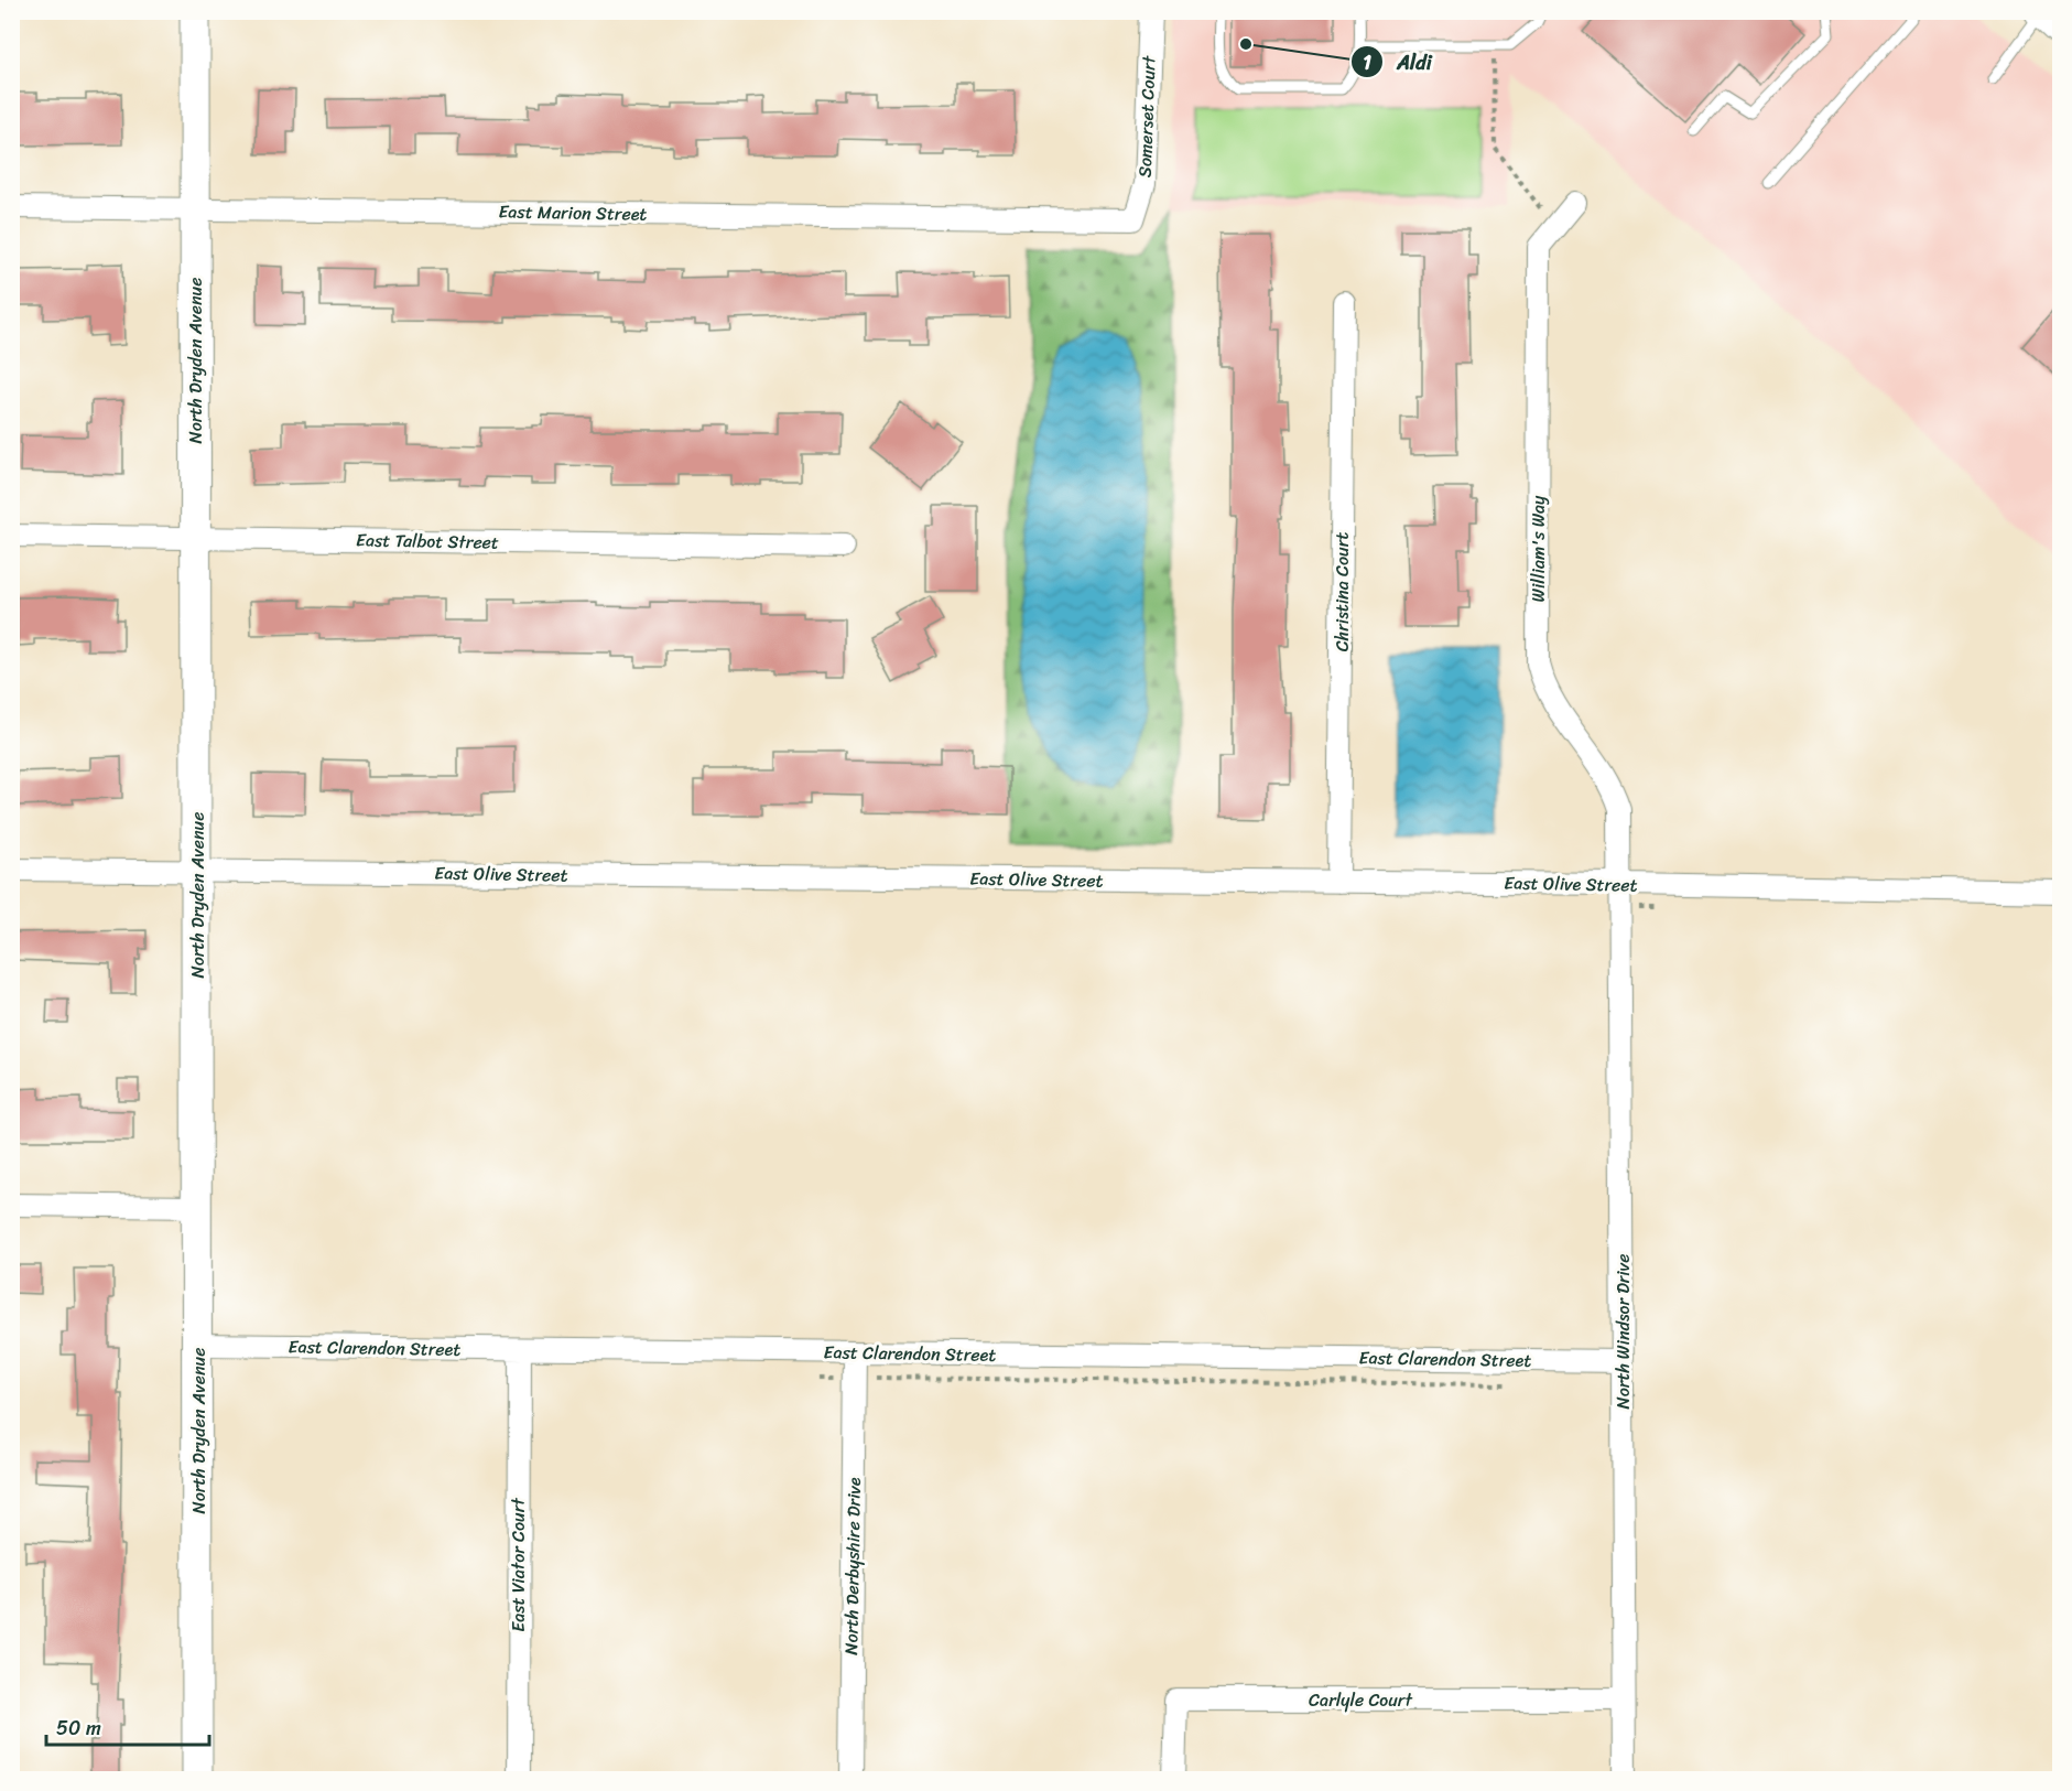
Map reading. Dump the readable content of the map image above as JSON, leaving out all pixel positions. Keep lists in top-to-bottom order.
{
  "streets": {
    "street": [
      "Somerset Court",
      "East Marion Street",
      "North Dryden Avenue",
      "East Talbot Street",
      "William's Way",
      "Christina Court",
      "East Olive Street",
      "North Windsor Drive",
      "East Clarendon Street",
      "East Viator Court",
      "North Derbyshire Drive",
      "Carlyle Court"
    ]
  },
  "crossings": [
    ["Somerset Court", "East Marion Street"],
    ["East Marion Street", "North Dryden Avenue"],
    ["North Dryden Avenue", "East Talbot Street"],
    ["North Dryden Avenue", "East Olive Street"],
    ["North Dryden Avenue", "East Clarendon Street"],
    ["William's Way", "East Olive Street"],
    ["William's Way", "North Windsor Drive"],
    ["Christina Court", "East Olive Street"],
    ["East Olive Street", "North Windsor Drive"],
    ["North Windsor Drive", "East Clarendon Street"],
    ["North Windsor Drive", "Carlyle Court"],
    ["East Clarendon Street", "East Viator Court"],
    ["East Clarendon Street", "North Derbyshire Drive"]
  ],
  "places": ["Aldi"],
  "scale_bar": "50 m"
}
